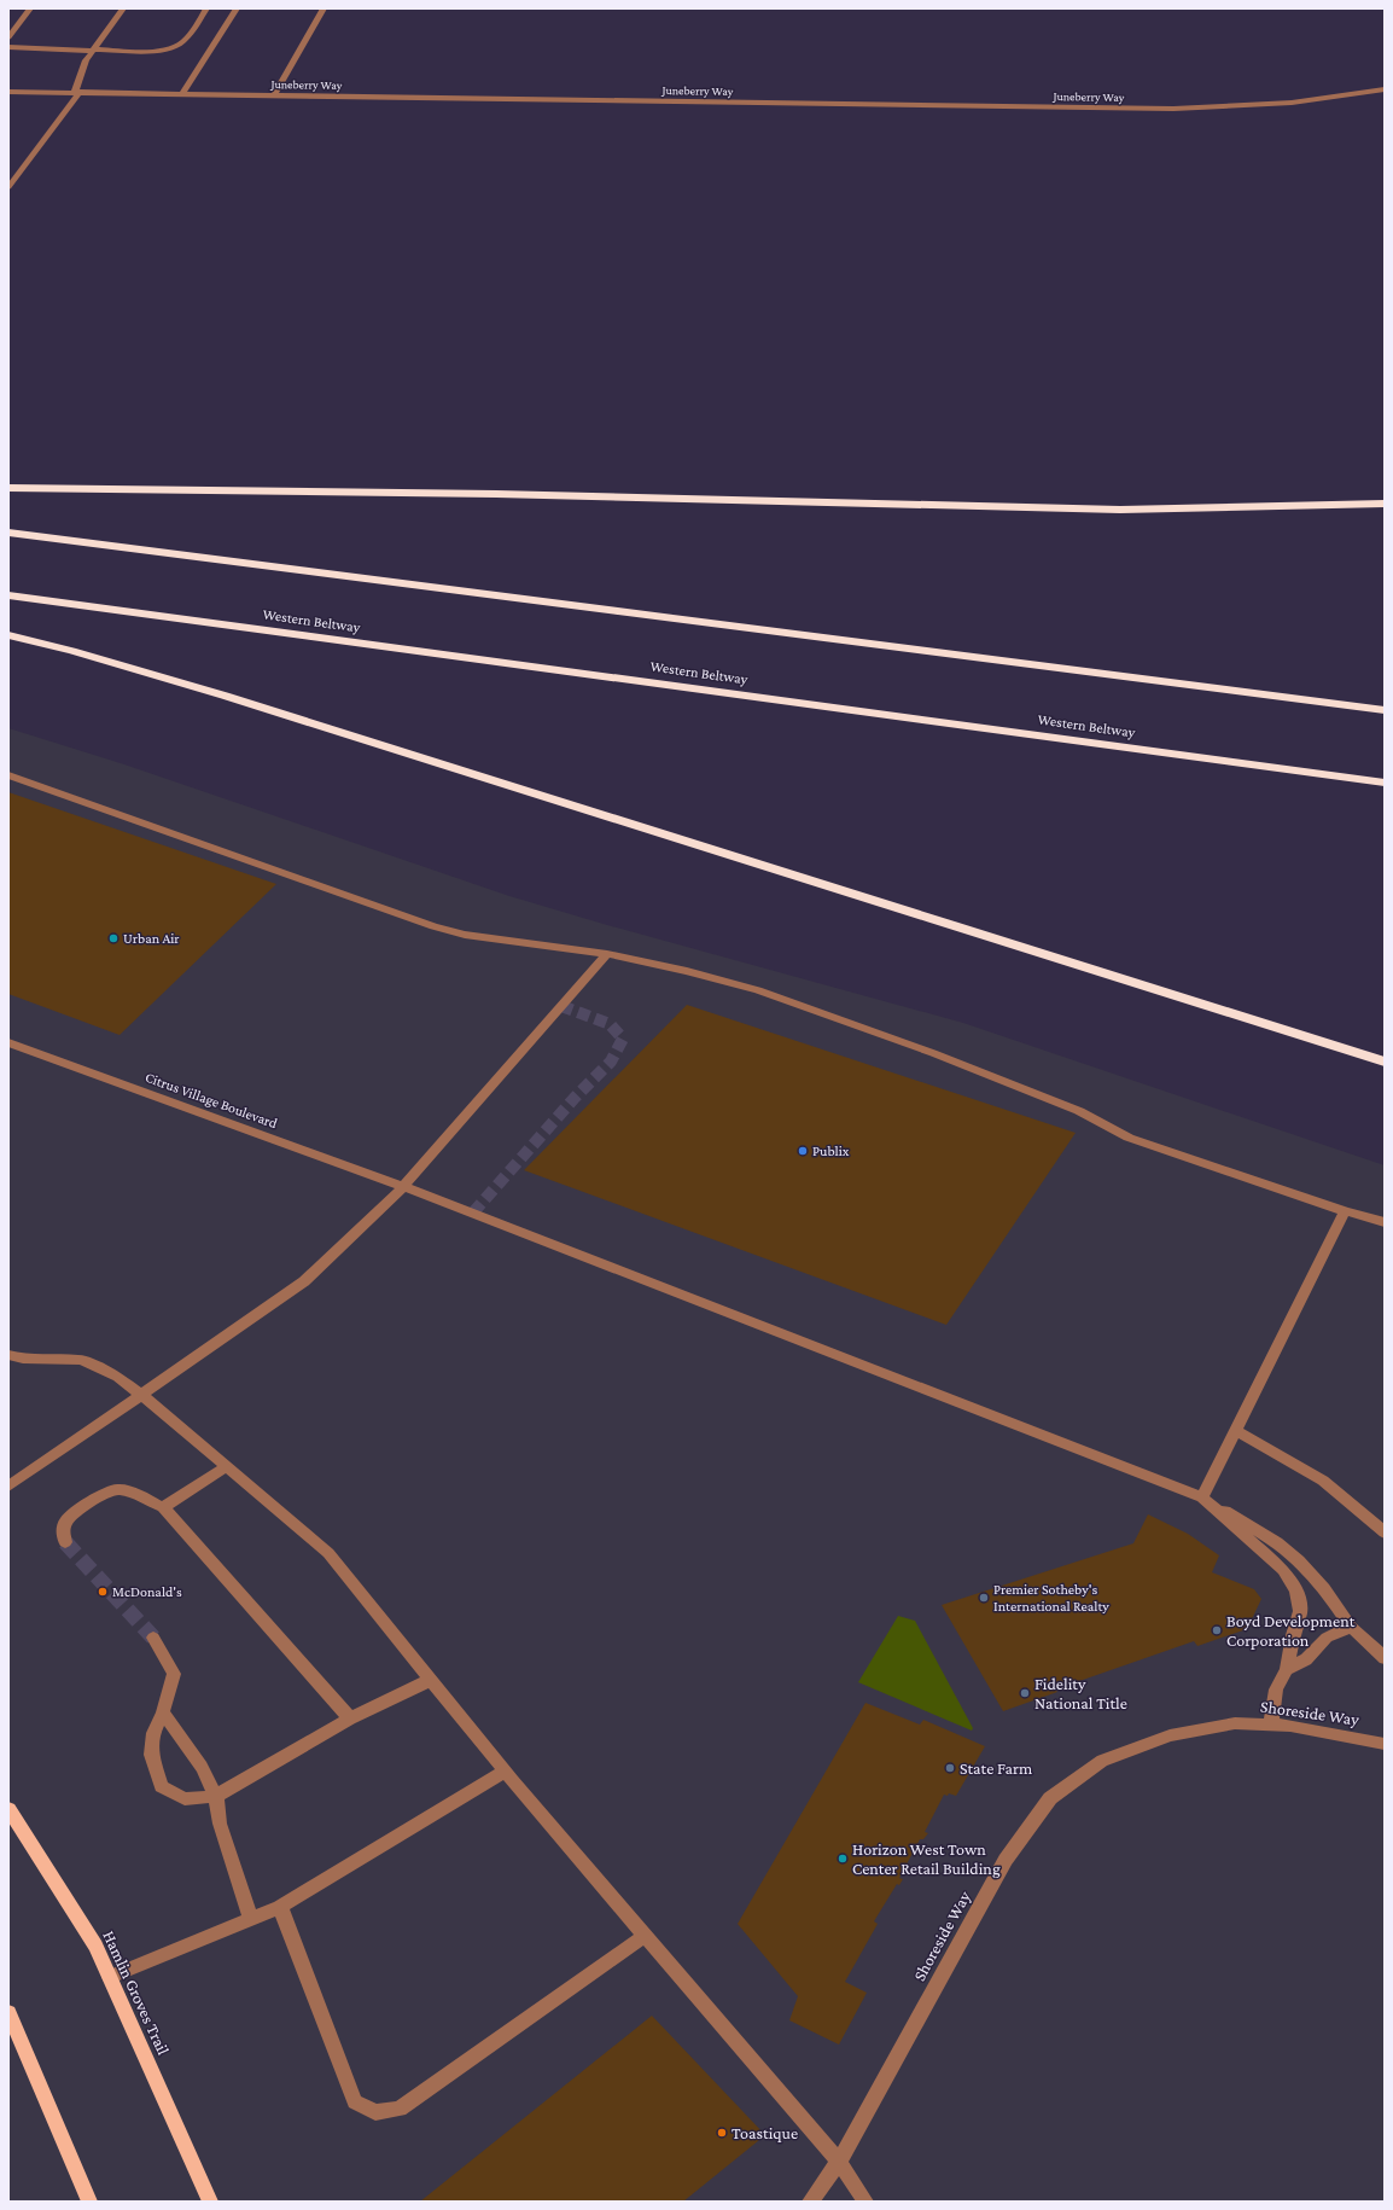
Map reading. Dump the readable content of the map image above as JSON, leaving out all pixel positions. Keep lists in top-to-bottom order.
{
  "streets": {
    "highway": ["Western Beltway"],
    "main road": ["Hamlin Groves Trail"],
    "street": ["Juneberry Way", "Citrus Village Boulevard", "Shoreside Way"]
  },
  "places": [
    "Urban Air",
    "Publix",
    "McDonald's",
    "Premier Sotheby's International Realty",
    "Boyd Development Corporation",
    "Fidelity National Title",
    "State Farm",
    "Horizon West Town Center Retail Building",
    "Toastique"
  ]
}
